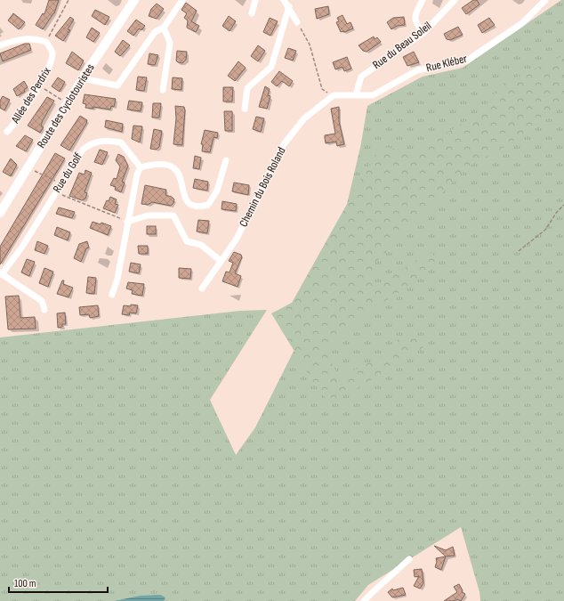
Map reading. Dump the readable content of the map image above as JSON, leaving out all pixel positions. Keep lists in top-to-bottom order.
{
  "streets": {
    "street": [
      "Rue du Beau Soleil",
      "Rue Kléber",
      "Allée des Perdrix",
      "Route des Cyclotouristes",
      "Rue du Golf",
      "Chemin du Bois Roland"
    ]
  },
  "crossings": [
    ["Rue du Beau Soleil", "Rue Kléber"],
    ["Rue Kléber", "Chemin du Bois Roland"]
  ],
  "scale_bar": "100 m"
}
